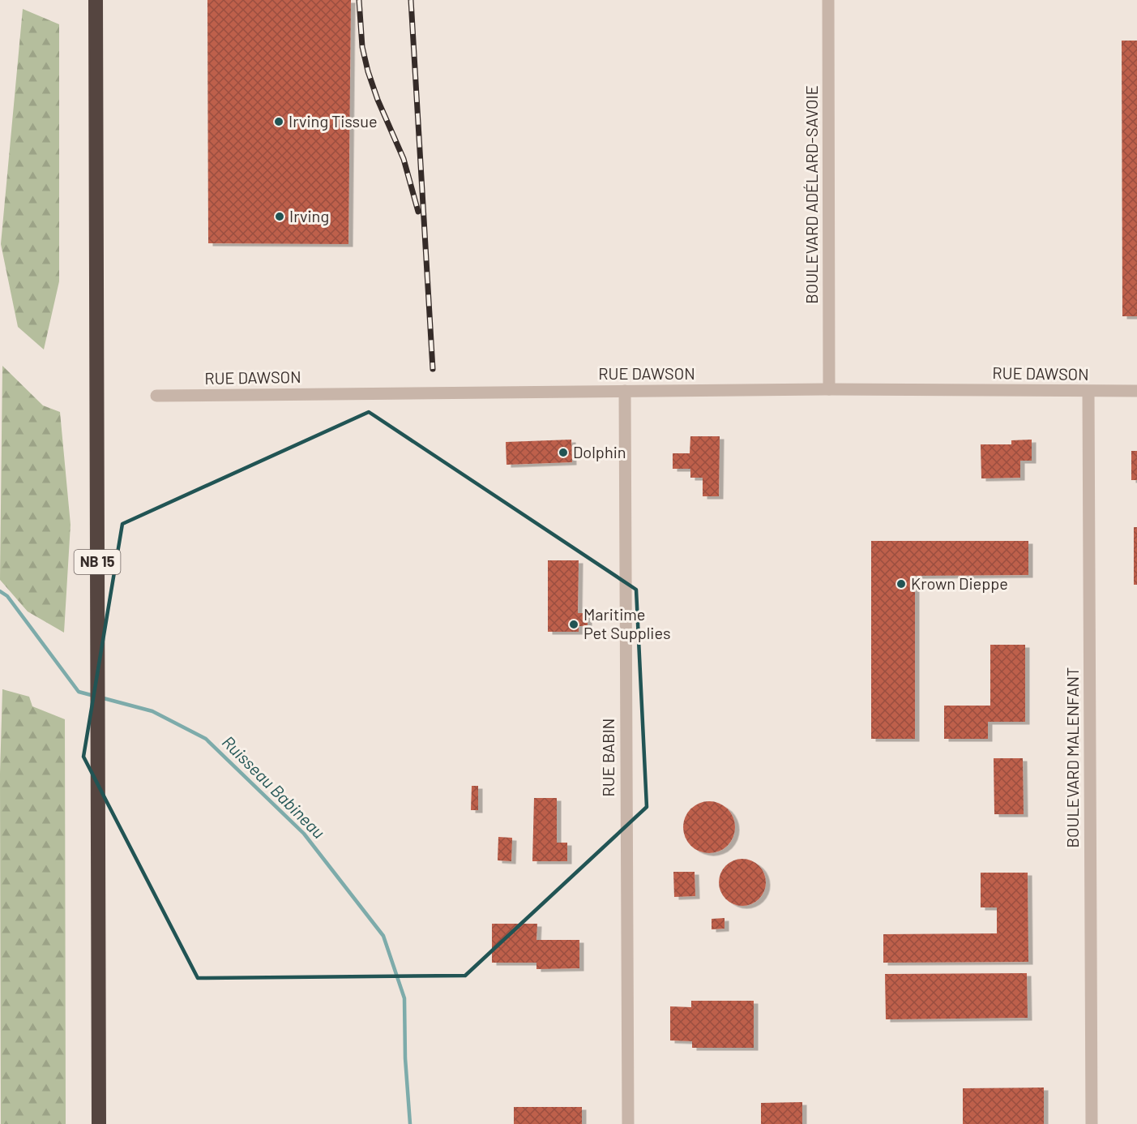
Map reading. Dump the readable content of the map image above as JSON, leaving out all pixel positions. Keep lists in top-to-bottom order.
{
  "streets": {
    "highway": ["NB 15"],
    "street": [
      "BOULEVARD ADÉLARD-SAVOIE",
      "RUE DAWSON",
      "RUE BABIN",
      "BOULEVARD MALENFANT"
    ]
  },
  "crossings": [
    ["BOULEVARD ADÉLARD-SAVOIE", "RUE DAWSON"],
    ["RUE DAWSON", "RUE BABIN"],
    ["RUE DAWSON", "BOULEVARD MALENFANT"]
  ],
  "water": ["Ruisseau Babineau"],
  "places": [
    "Irving Tissue",
    "Irving",
    "Dolphin",
    "Krown Dieppe",
    "Maritime Pet Supplies"
  ]
}
